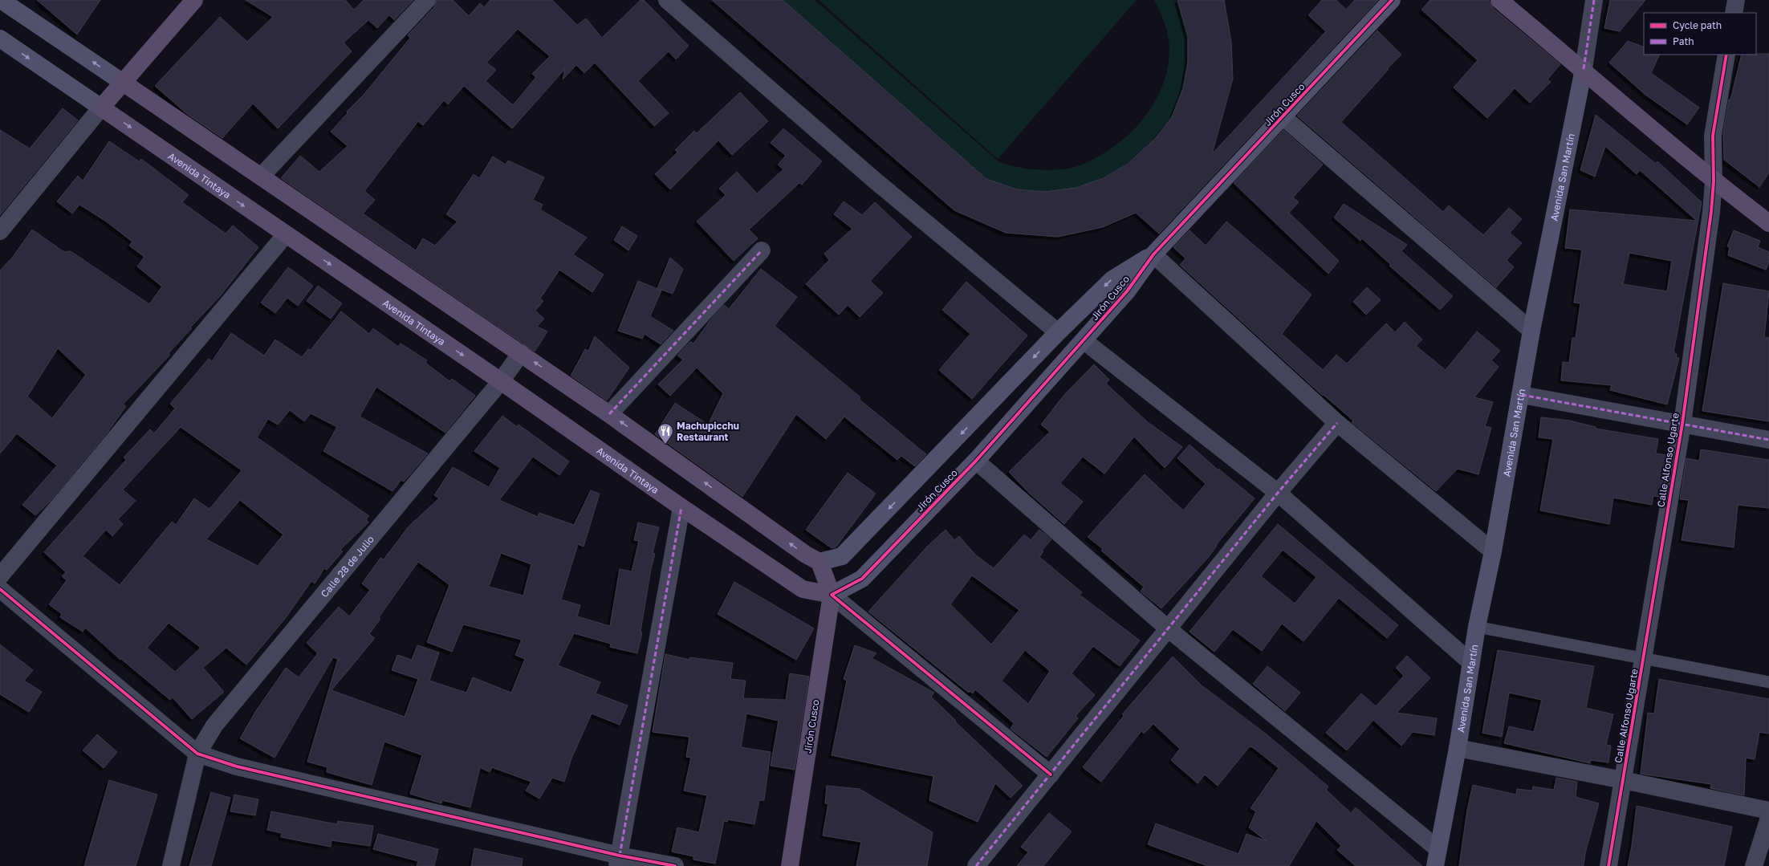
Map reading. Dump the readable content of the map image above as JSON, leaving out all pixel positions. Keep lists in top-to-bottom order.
{
  "streets": {
    "main road": ["Jirón Cusco", "Avenida Tintaya"],
    "street": ["Avenida San Martín", "Calle Alfonso Ugarte", "Calle 28 de Julio"]
  },
  "crossings": [
    ["Jirón Cusco", "Avenida Tintaya"],
    ["Avenida Tintaya", "Calle 28 de Julio"]
  ],
  "one_way": ["Avenida Tintaya"],
  "places": {
    "restaurant": ["Machupicchu Restaurant"]
  },
  "legend": ["Cycle path", "Path"]
}
